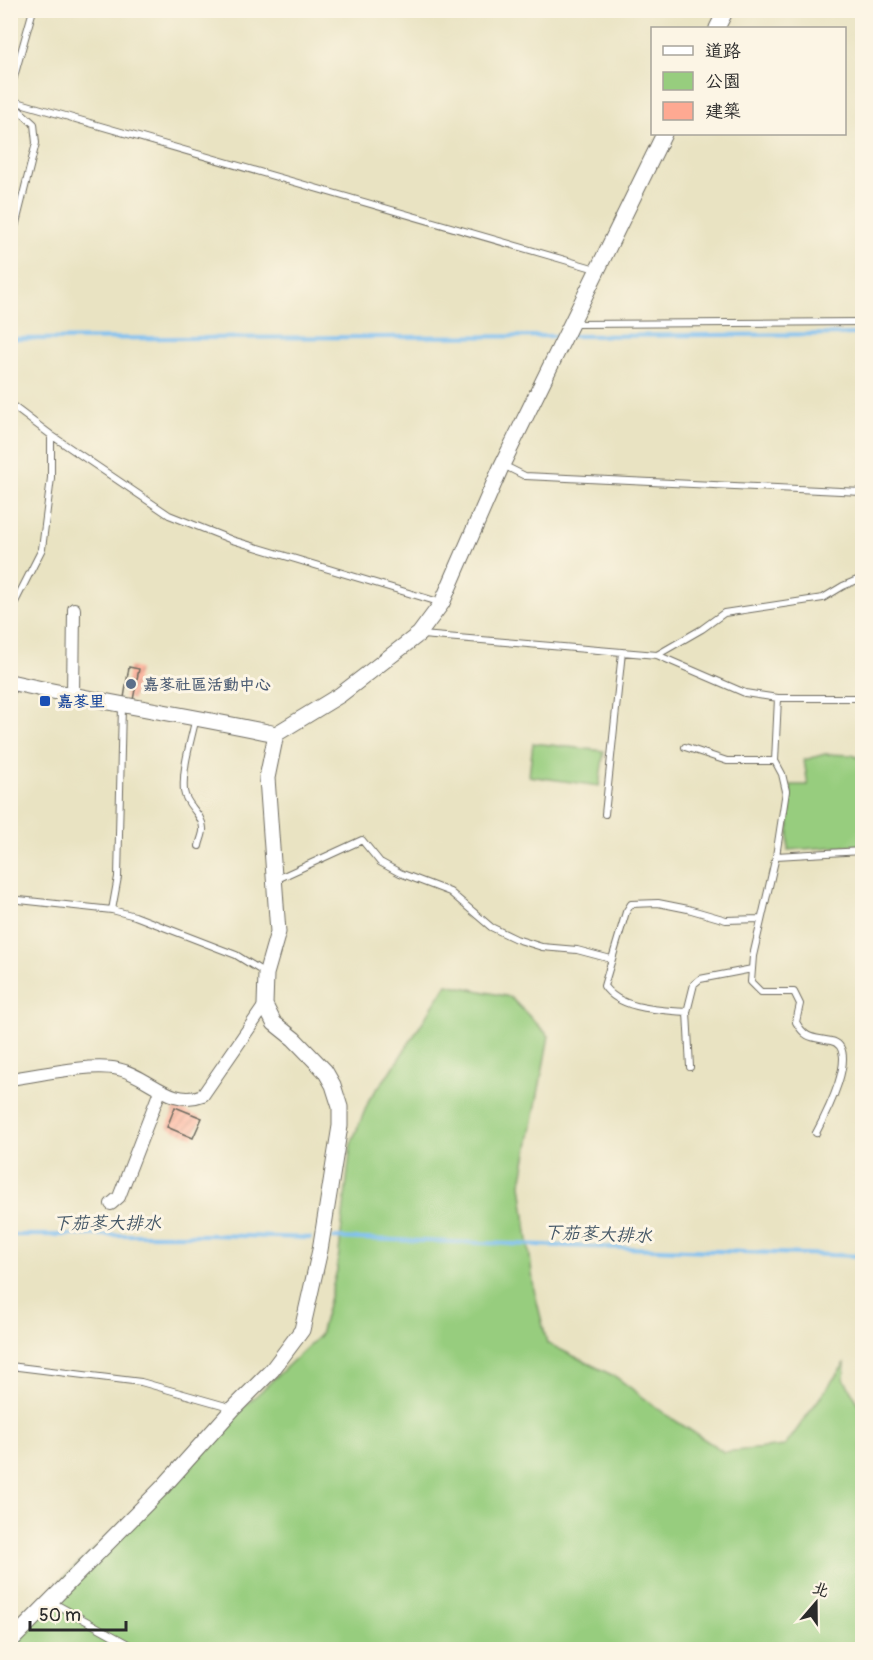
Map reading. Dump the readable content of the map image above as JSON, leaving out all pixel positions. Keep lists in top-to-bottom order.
{
  "water": ["下茄苳大排水"],
  "places": {
    "other": ["嘉苳社區活動中心"],
    "transit": ["嘉苳里"]
  },
  "legend": ["道路", "公園", "建築"],
  "scale_bar": "50 m",
  "north": "top"
}
